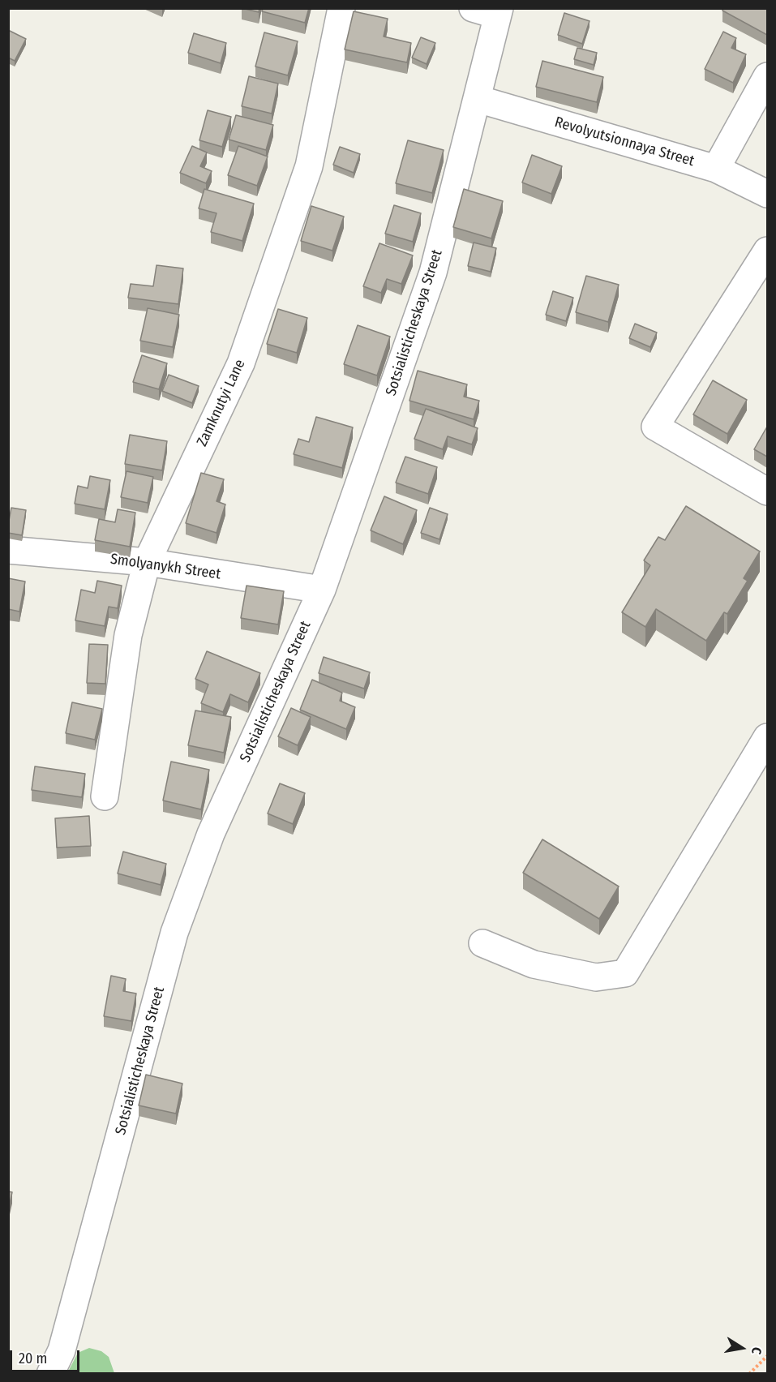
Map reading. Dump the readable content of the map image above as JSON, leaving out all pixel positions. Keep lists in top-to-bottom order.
{
  "streets": {
    "street": [
      "Revolyutsionnaya Street",
      "Sotsialisticheskaya Street",
      "Zamknutyi Lane",
      "Smolyanykh Street"
    ]
  },
  "crossings": [
    ["Revolyutsionnaya Street", "Sotsialisticheskaya Street"],
    ["Sotsialisticheskaya Street", "Smolyanykh Street"],
    ["Zamknutyi Lane", "Smolyanykh Street"]
  ],
  "scale_bar": "20 m",
  "north": "right"
}
